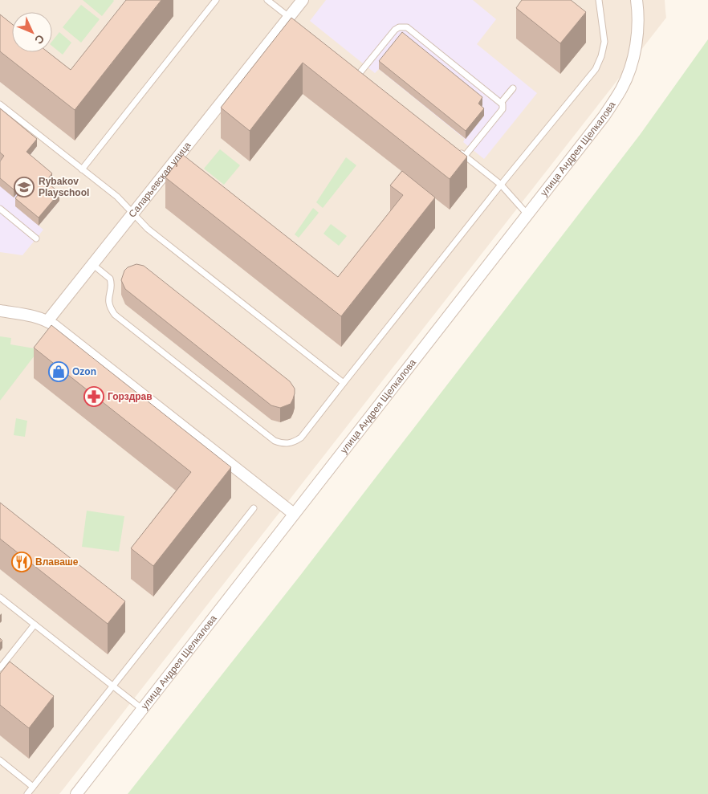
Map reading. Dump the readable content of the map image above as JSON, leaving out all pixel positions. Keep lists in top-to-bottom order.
{
  "streets": {
    "street": ["улица Андрея Щелкалова", "Саларьевская улица"]
  },
  "places": {
    "school or university": ["Rybakov Playschool"],
    "shop": ["Ozon"],
    "pharmacy": ["Горздрав"],
    "restaurant": ["Влаваше"]
  },
  "north": "bottom right"
}
